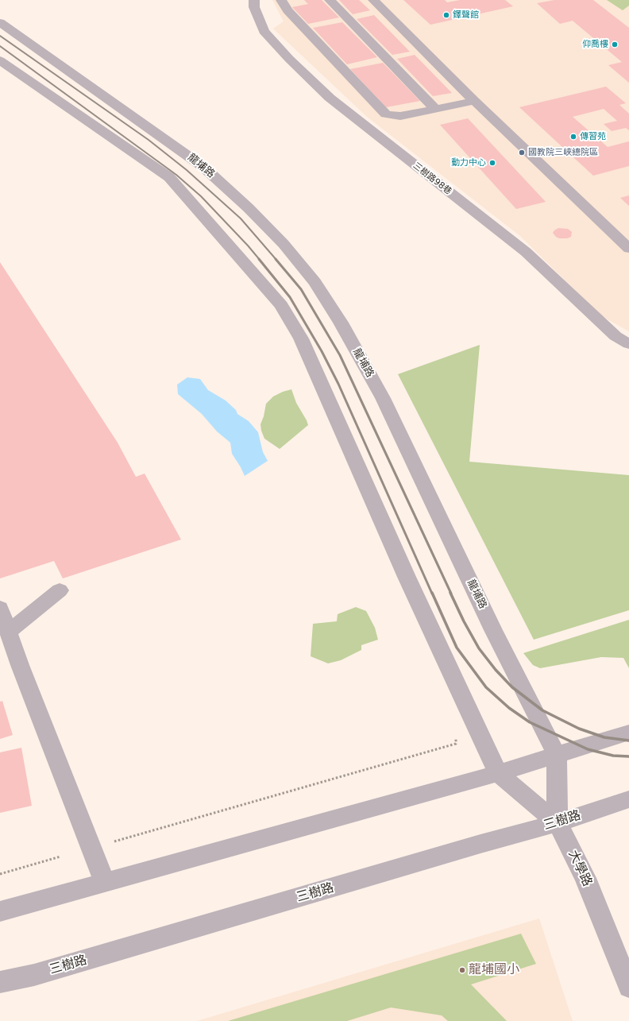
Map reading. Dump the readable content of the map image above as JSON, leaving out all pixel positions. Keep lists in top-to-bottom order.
{
  "streets": {
    "street": [
      "龍埔路",
      "三樹路98巷",
      "三樹路",
      "大學路"
    ]
  },
  "crossings": [
    ["龍埔路", "三樹路"],
    ["龍埔路", "大學路"],
    ["三樹路", "大學路"]
  ],
  "places": [
    "鐸聲館",
    "仰喬樓",
    "傳習苑",
    "國教院三峽總院區",
    "動力中心",
    "龍埔國小"
  ]
}
